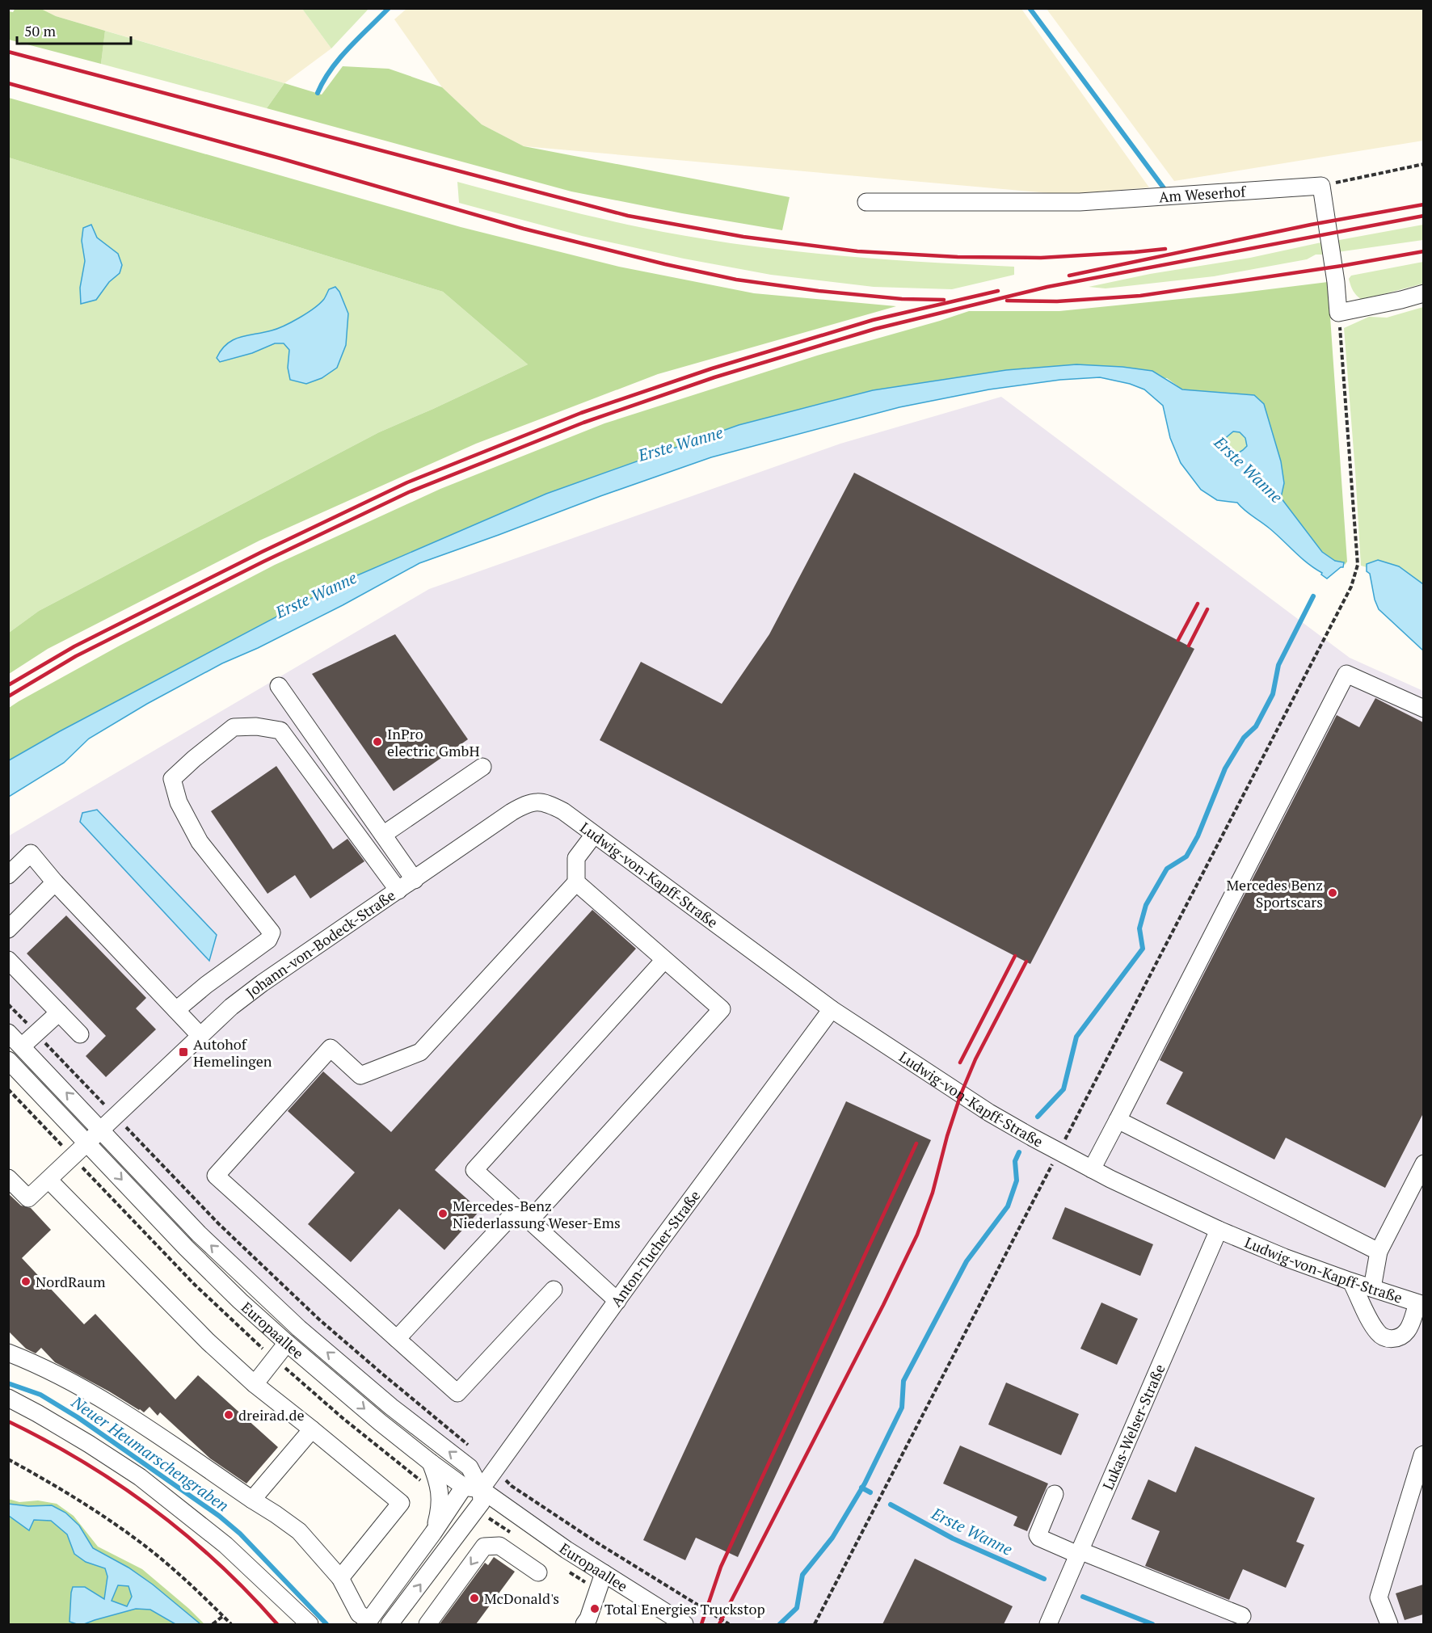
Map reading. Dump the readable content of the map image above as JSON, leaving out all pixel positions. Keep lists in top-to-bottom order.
{
  "streets": {
    "street": [
      "Am Weserhof",
      "Ludwig-von-Kapff-Straße",
      "Johann-von-Bodeck-Straße",
      "Anton-Tucher-Straße",
      "Europaallee",
      "Lukas-Welser-Straße"
    ]
  },
  "crossings": [
    ["Ludwig-von-Kapff-Straße", "Johann-von-Bodeck-Straße"],
    ["Ludwig-von-Kapff-Straße", "Anton-Tucher-Straße"],
    ["Ludwig-von-Kapff-Straße", "Lukas-Welser-Straße"],
    ["Johann-von-Bodeck-Straße", "Europaallee"],
    ["Anton-Tucher-Straße", "Europaallee"]
  ],
  "water": ["Erste Wanne", "Neuer Heumarschengraben"],
  "places": {
    "other": [
      "InPro electric GmbH",
      "Mercedes Benz Sportscars",
      "Mercedes-Benz Niederlassung Weser-Ems",
      "NordRaum",
      "dreirad.de",
      "McDonald's",
      "Total Energies Truckstop"
    ],
    "transit": ["Autohof Hemelingen"]
  },
  "scale_bar": "50 m"
}
